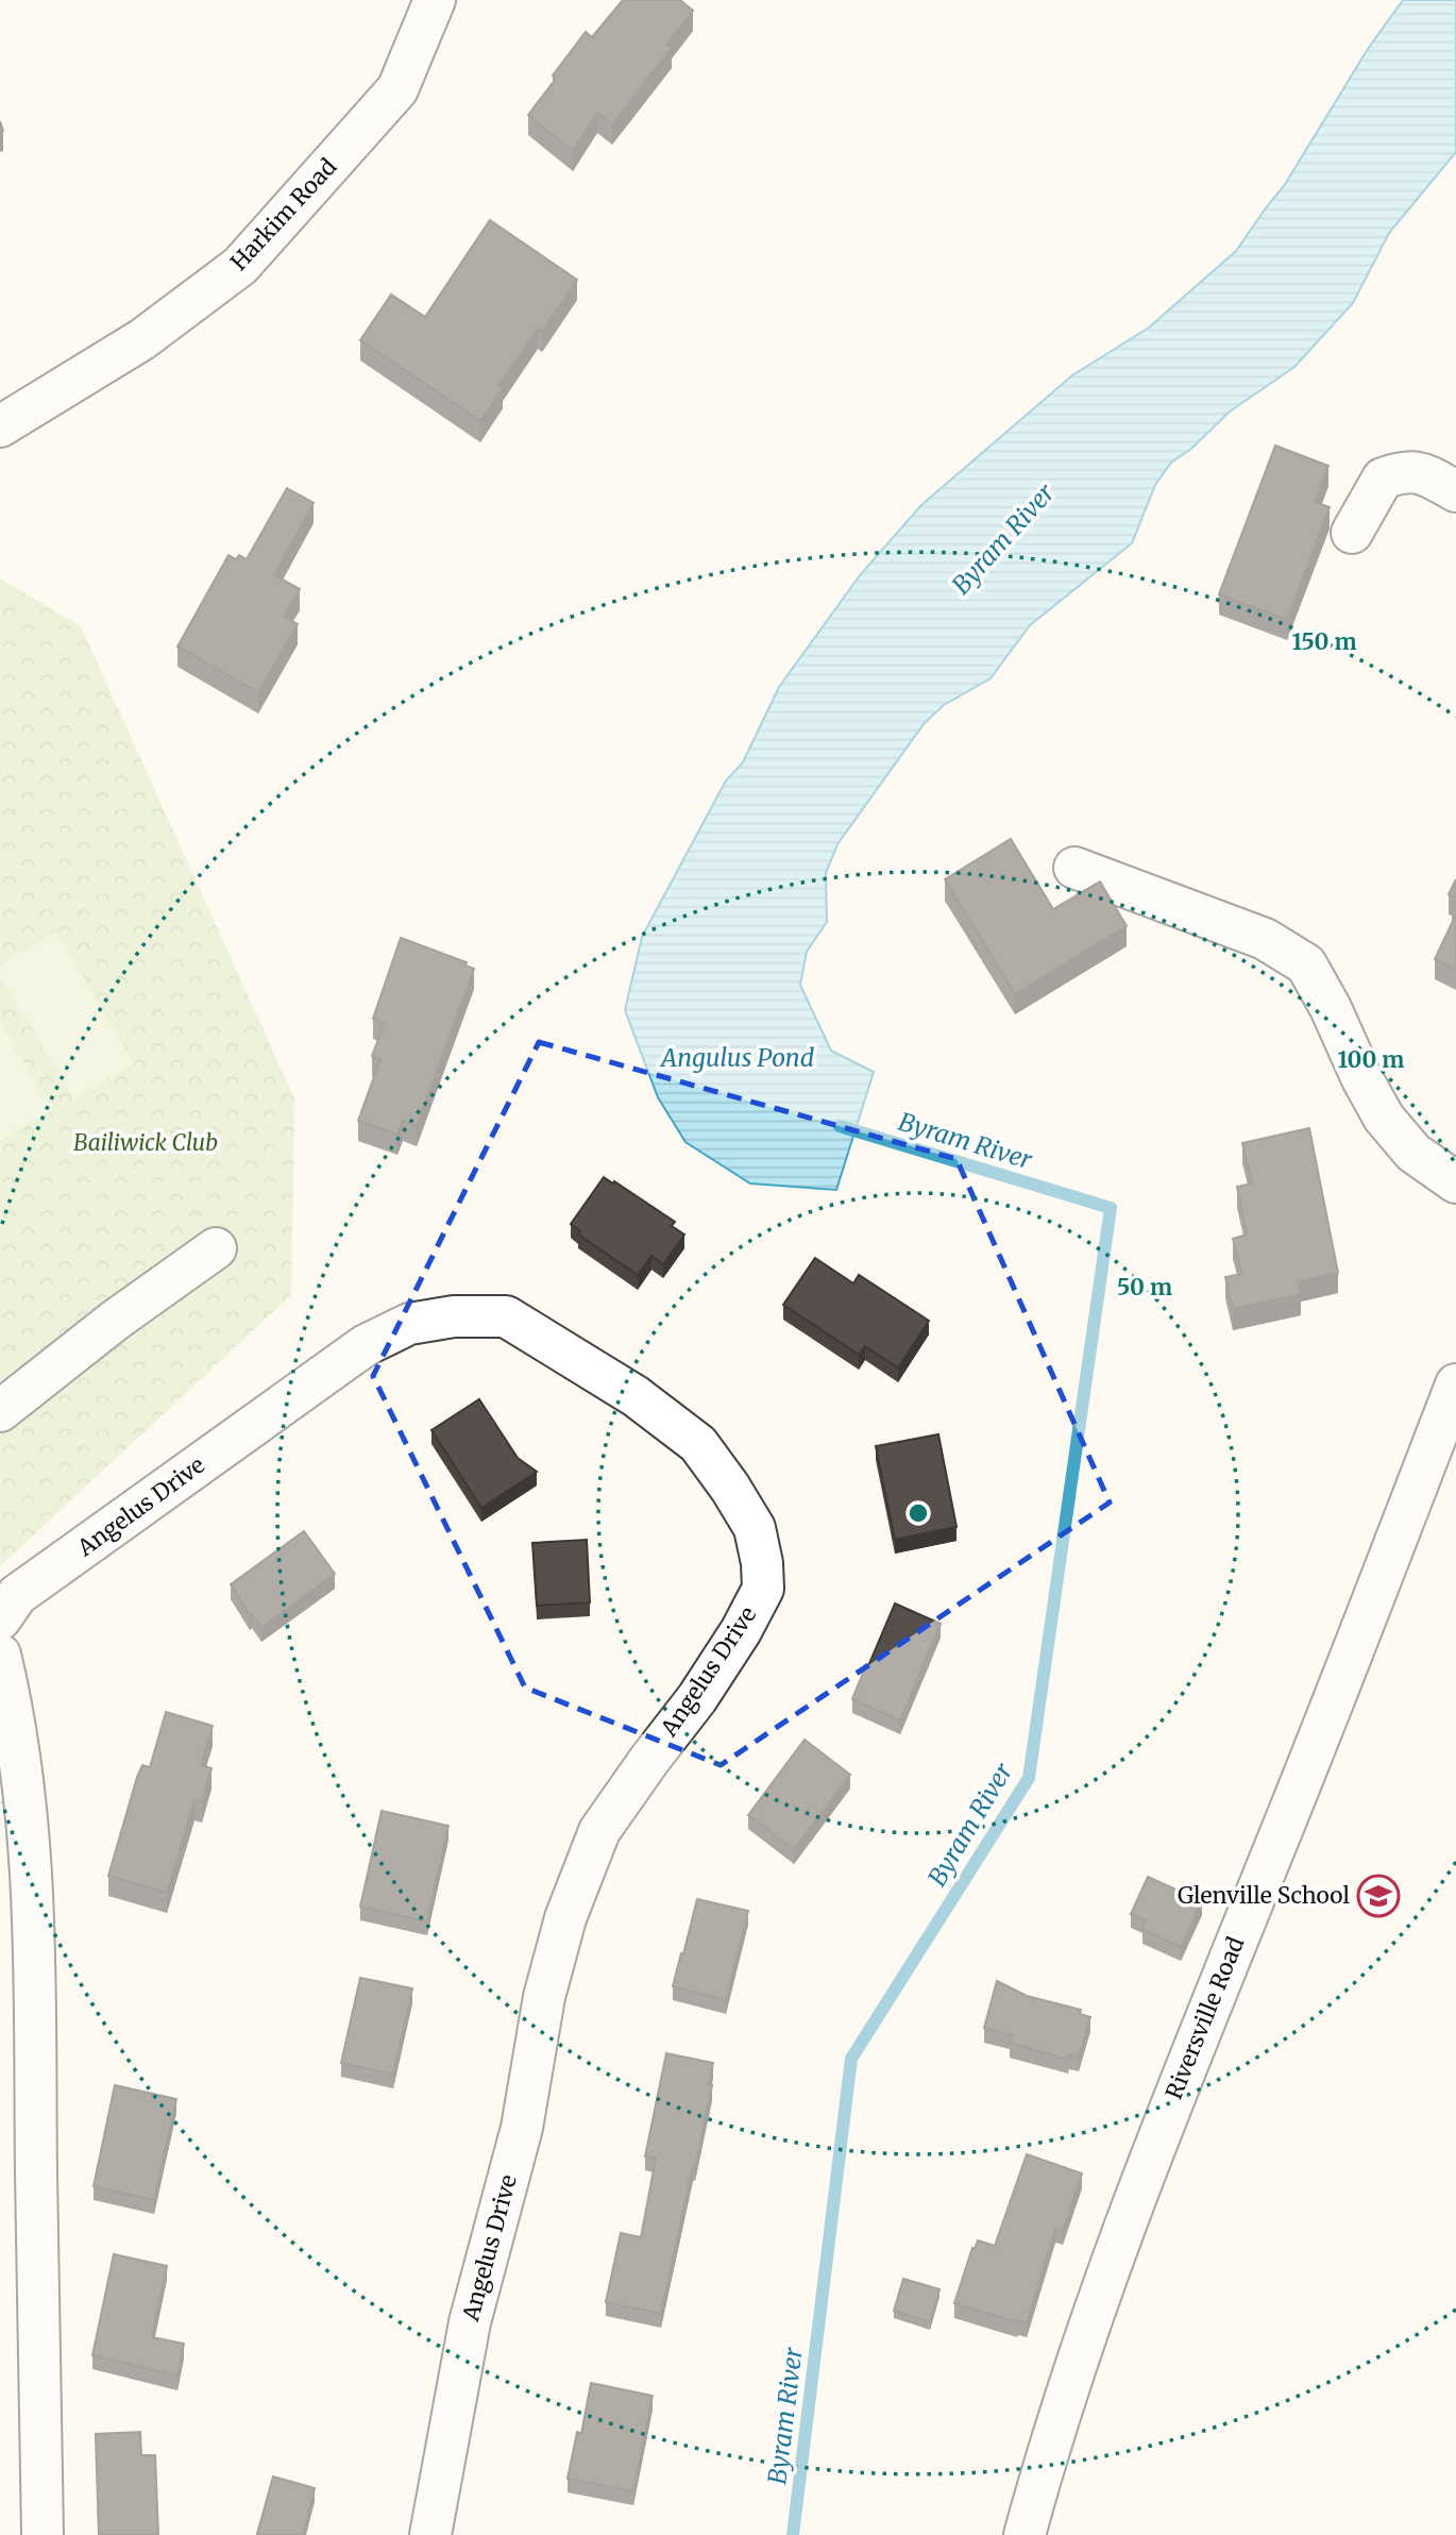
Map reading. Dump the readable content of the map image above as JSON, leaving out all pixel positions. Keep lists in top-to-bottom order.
{
  "streets": {
    "street": ["Harkim Road", "Angelus Drive", "Riversville Road"]
  },
  "water": ["Byram River", "Angulus Pond"],
  "parks": ["Bailiwick Club"],
  "places": {
    "school or university": ["Glenville School"]
  },
  "rings": ["150 m", "100 m", "50 m"]
}
